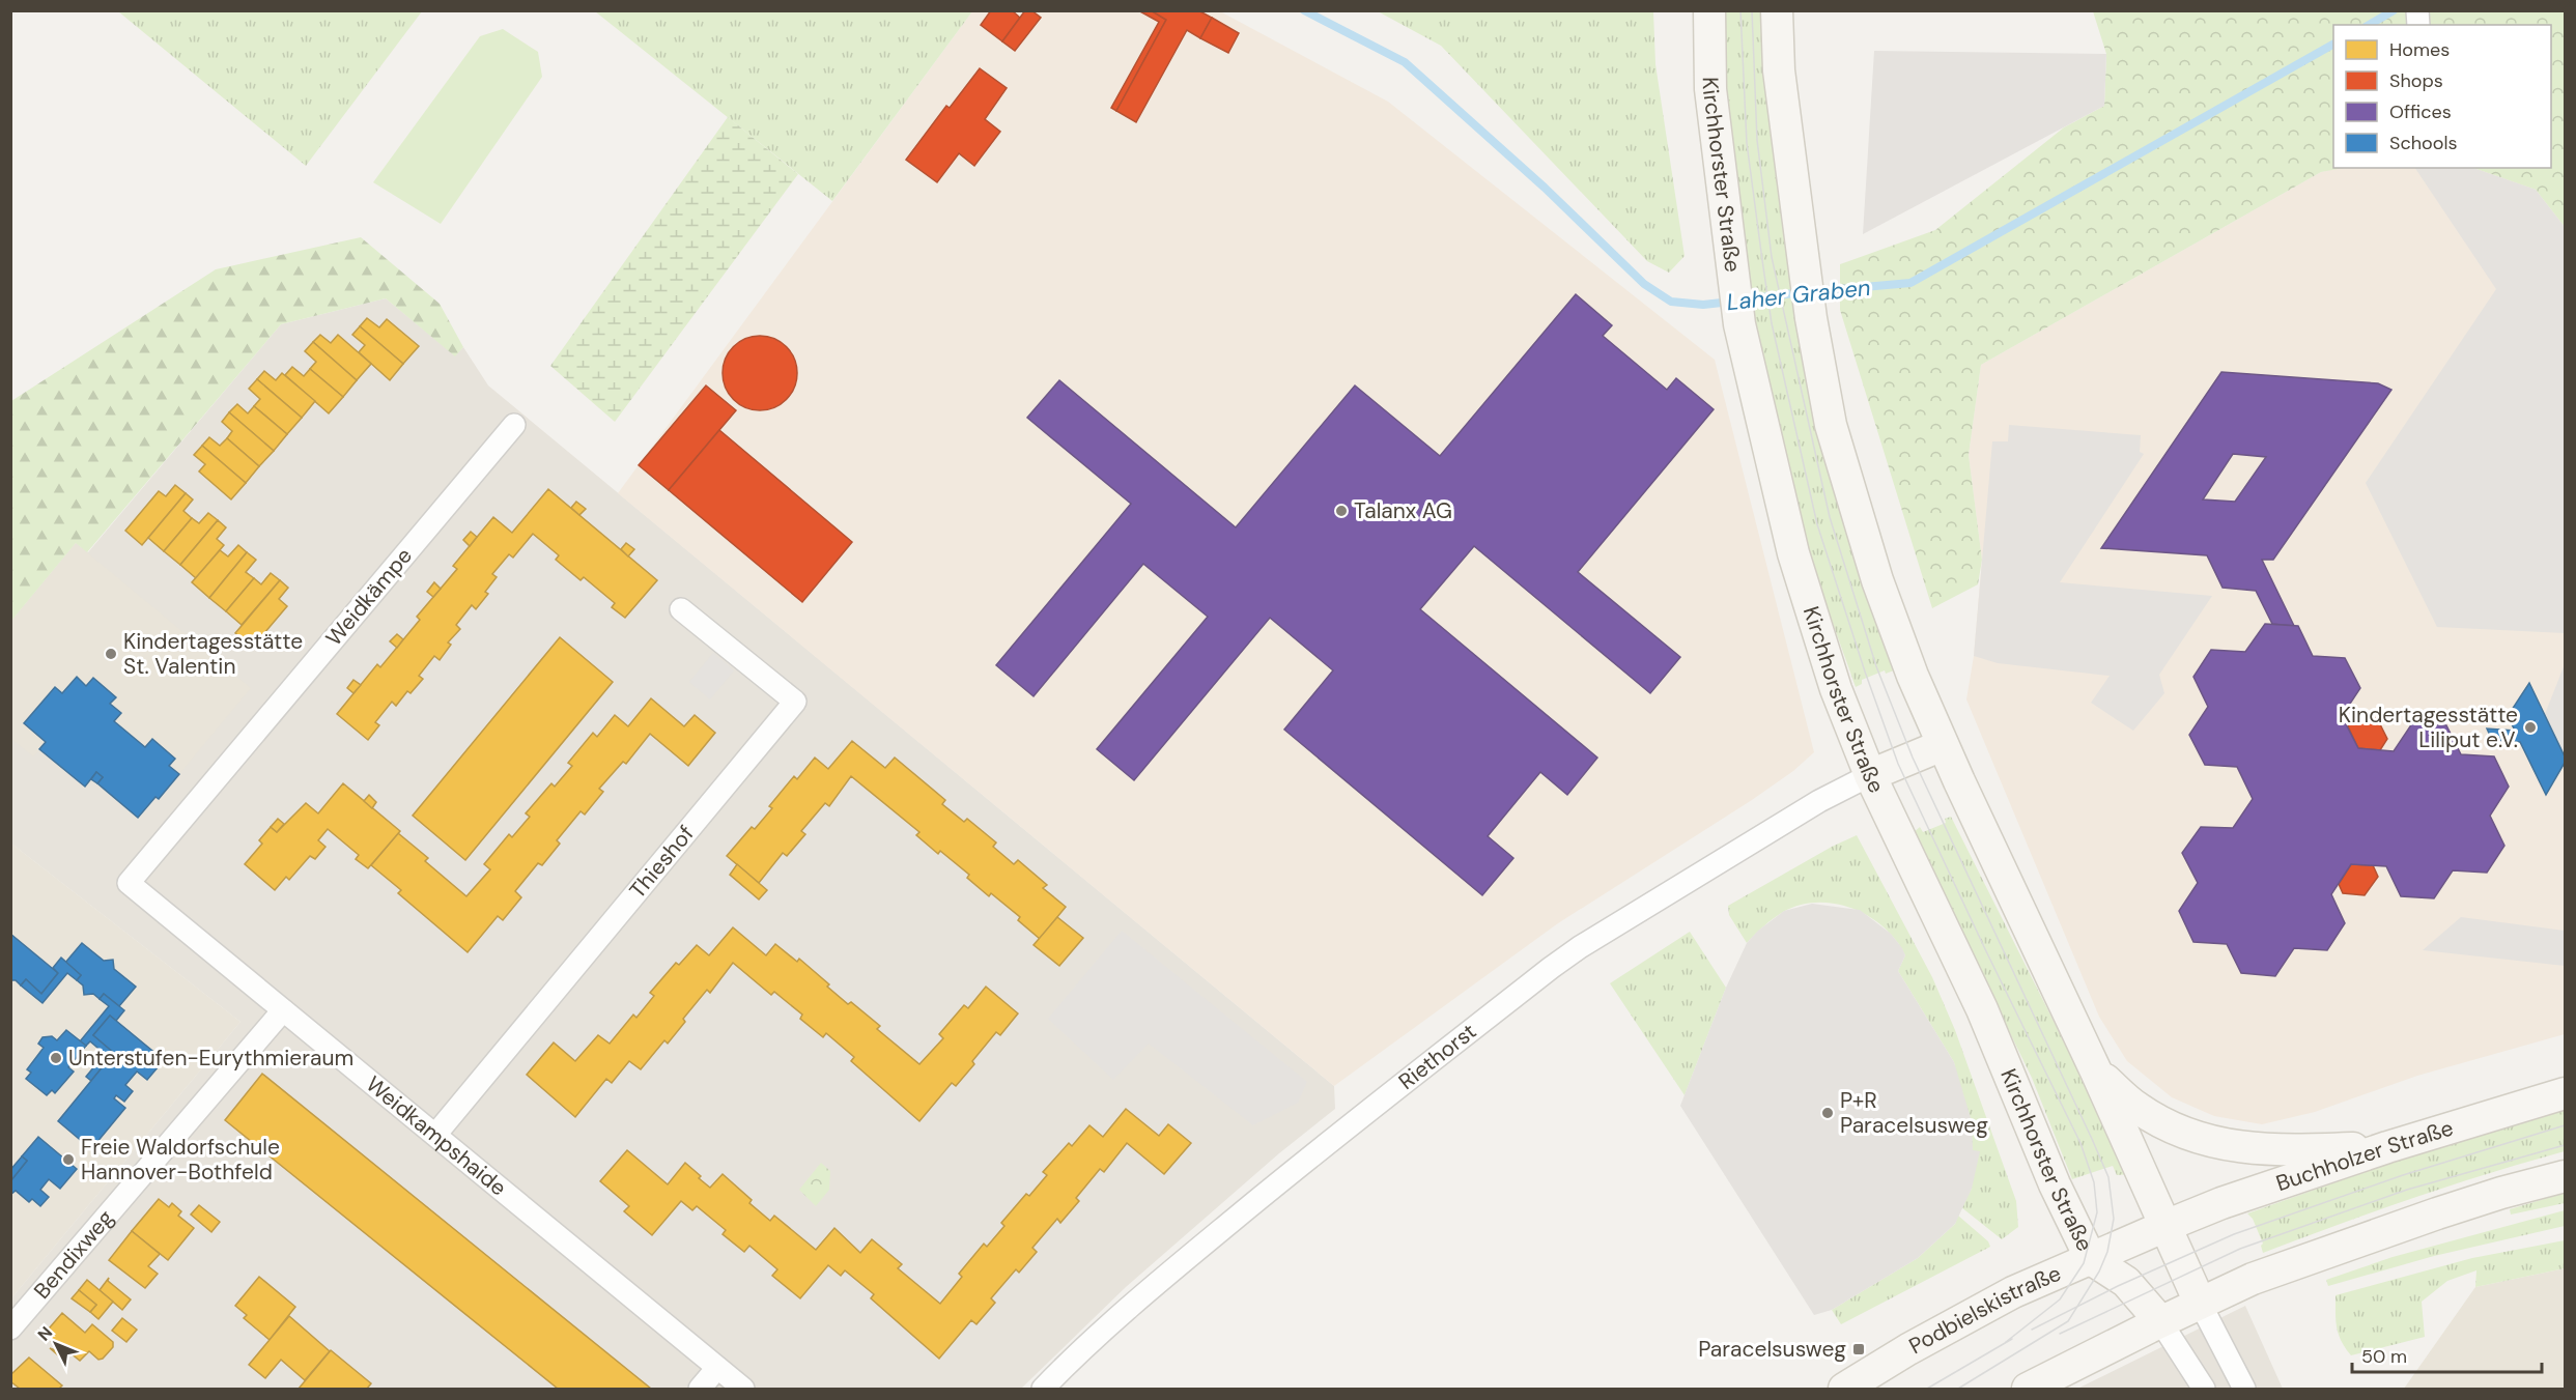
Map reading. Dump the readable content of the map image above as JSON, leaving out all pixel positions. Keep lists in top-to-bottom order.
{
  "streets": {
    "main road": ["Kirchhorster Straße", "Buchholzer Straße", "Podbielskistraße"],
    "street": [
      "Weidkämpe",
      "Thieshof",
      "Riethorst",
      "Weidkampshaide",
      "Bendixweg"
    ]
  },
  "crossings": [
    ["Kirchhorster Straße", "Riethorst"],
    ["Kirchhorster Straße", "Podbielskistraße"],
    ["Weidkämpe", "Weidkampshaide"],
    ["Thieshof", "Weidkampshaide"],
    ["Weidkampshaide", "Bendixweg"],
    ["Buchholzer Straße", "Podbielskistraße"]
  ],
  "water": ["Laher Graben"],
  "places": {
    "other": [
      "Talanx AG",
      "Kindertagesstätte St. Valentin",
      "Kindertagesstätte Liliput e.V.",
      "Unterstufen-Eurythmieraum",
      "P+R Paracelsusweg",
      "Freie Waldorfschule Hannover-Bothfeld"
    ],
    "transit": ["Paracelsusweg"]
  },
  "legend": [
    "Homes",
    "Shops",
    "Offices",
    "Schools"
  ],
  "scale_bar": "50 m",
  "north": "top left"
}
